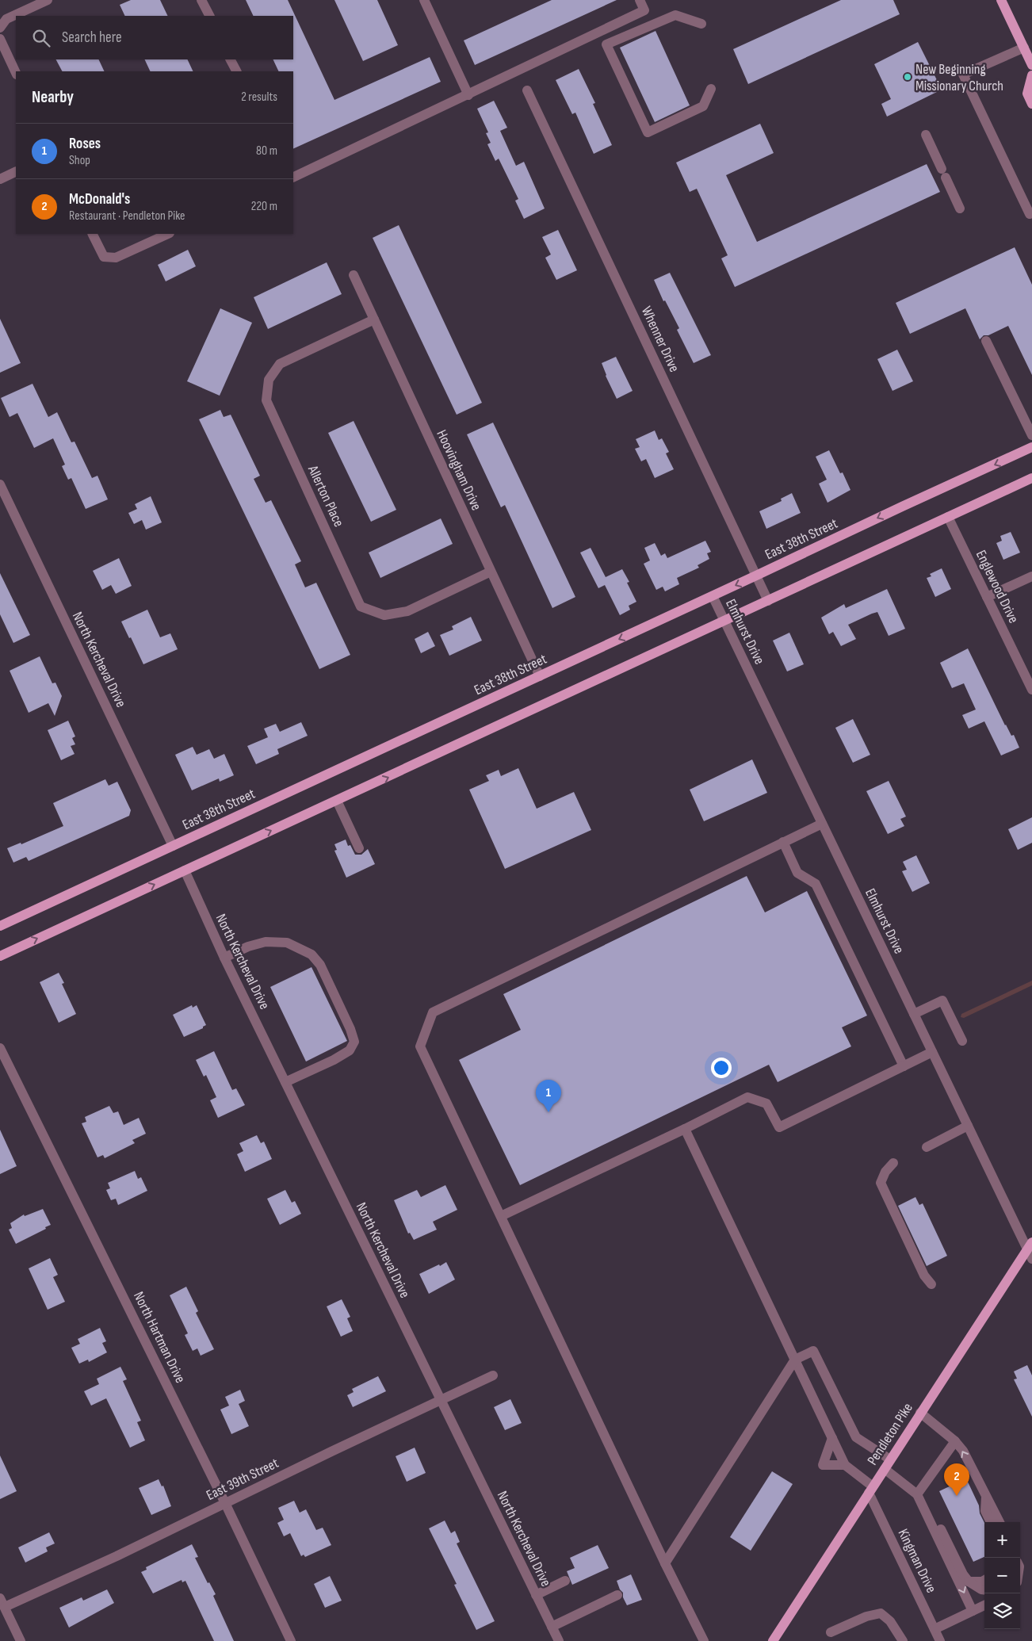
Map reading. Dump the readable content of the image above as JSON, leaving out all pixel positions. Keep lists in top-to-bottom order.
{
  "streets": {
    "main road": ["East 38th Street", "Pendleton Pike"],
    "street": [
      "Whenner Drive",
      "Hoovingham Drive",
      "Allerton Place",
      "Englewood Drive",
      "Elmhurst Drive",
      "North Kercheval Drive",
      "North Hartman Drive",
      "East 39th Street",
      "Kingman Drive"
    ]
  },
  "crossings": [
    ["Whenner Drive", "East 38th Street"],
    ["Hoovingham Drive", "Allerton Place"],
    ["Hoovingham Drive", "East 38th Street"],
    ["East 38th Street", "Elmhurst Drive"],
    ["East 38th Street", "North Kercheval Drive"],
    ["Elmhurst Drive", "Pendleton Pike"],
    ["North Kercheval Drive", "East 39th Street"],
    ["North Hartman Drive", "East 39th Street"],
    ["Pendleton Pike", "Kingman Drive"]
  ],
  "places": ["New Beginning Missionary Church"],
  "page": {
    "search": "Search here",
    "heading": ["Nearby", "2 results"],
    "list": [
      {
        "mark": "1",
        "name": "Roses",
        "note": "Shop",
        "value": "80 m"
      },
      {
        "mark": "2",
        "name": "McDonald's",
        "note": "Restaurant · Pendleton Pike",
        "value": "220 m"
      }
    ],
    "pins": ["1", "2"],
    "map_buttons": ["+", "−"]
  }
}
